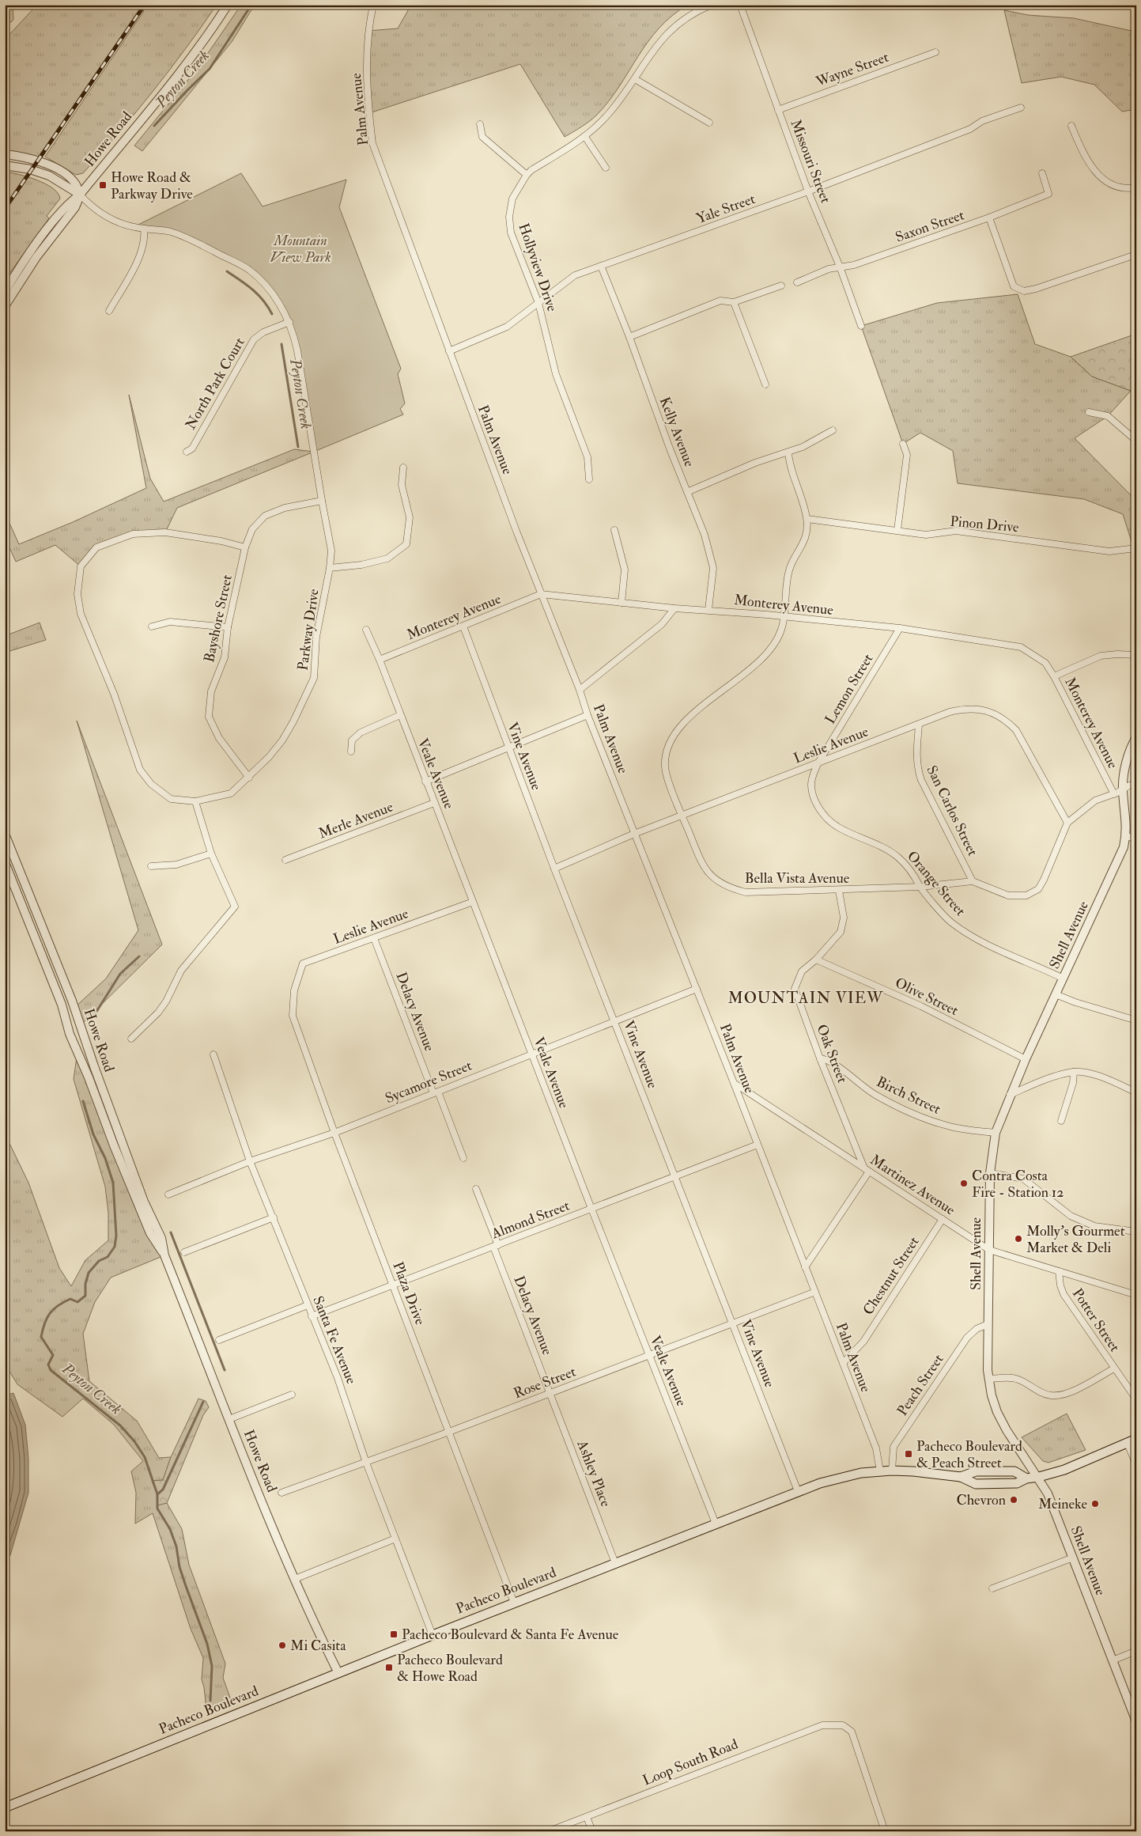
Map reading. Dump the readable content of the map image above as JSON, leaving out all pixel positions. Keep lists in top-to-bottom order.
{
  "streets": {
    "main road": ["Pacheco Boulevard"],
    "street": [
      "Wayne Street",
      "Palm Avenue",
      "Howe Road",
      "Missouri Street",
      "Yale Street",
      "Saxon Street",
      "Hollyview Drive",
      "North Park Court",
      "Kelly Avenue",
      "Pinon Drive",
      "Monterey Avenue",
      "Bayshore Street",
      "Parkway Drive",
      "Lemon Street",
      "Leslie Avenue",
      "Vine Avenue",
      "Veale Avenue",
      "San Carlos Street",
      "Merle Avenue",
      "Bella Vista Avenue",
      "Orange Street",
      "Shell Avenue",
      "Olive Street",
      "Delacy Avenue",
      "Oak Street",
      "Sycamore Street",
      "Birch Street",
      "Martinez Avenue",
      "Almond Street",
      "Chestnut Street",
      "Plaza Drive",
      "Potter Street",
      "Santa Fe Avenue",
      "Rose Street",
      "Peach Street",
      "Ashley Place",
      "Loop South Road"
    ]
  },
  "crossings": [
    ["Wayne Street", "Missouri Street"],
    ["Palm Avenue", "Yale Street"],
    ["Palm Avenue", "Monterey Avenue"],
    ["Palm Avenue", "Leslie Avenue"],
    ["Palm Avenue", "Sycamore Street"],
    ["Palm Avenue", "Martinez Avenue"],
    ["Palm Avenue", "Almond Street"],
    ["Palm Avenue", "Chestnut Street"],
    ["Palm Avenue", "Rose Street"],
    ["Palm Avenue", "Pacheco Boulevard"],
    ["Howe Road", "Parkway Drive"],
    ["Howe Road", "Pacheco Boulevard"],
    ["Missouri Street", "Yale Street"],
    ["Missouri Street", "Saxon Street"],
    ["Yale Street", "Hollyview Drive"],
    ["Yale Street", "Kelly Avenue"],
    ["North Park Court", "Parkway Drive"],
    ["Kelly Avenue", "Monterey Avenue"],
    ["Pinon Drive", "Bella Vista Avenue"],
    ["Monterey Avenue", "Lemon Street"],
    ["Monterey Avenue", "Vine Avenue"],
    ["Monterey Avenue", "Veale Avenue"],
    ["Monterey Avenue", "Bella Vista Avenue"],
    ["Bayshore Street", "Parkway Drive"],
    ["Lemon Street", "Leslie Avenue"],
    ["Lemon Street", "Orange Street"],
    ["Leslie Avenue", "Vine Avenue"],
    ["Leslie Avenue", "Veale Avenue"],
    ["Leslie Avenue", "San Carlos Street"],
    ["Leslie Avenue", "Bella Vista Avenue"],
    ["Leslie Avenue", "Orange Street"],
    ["Leslie Avenue", "Delacy Avenue"],
    ["Leslie Avenue", "Plaza Drive"],
    ["Vine Avenue", "Sycamore Street"],
    ["Vine Avenue", "Almond Street"],
    ["Vine Avenue", "Rose Street"],
    ["Vine Avenue", "Pacheco Boulevard"],
    ["Veale Avenue", "Merle Avenue"],
    ["Veale Avenue", "Sycamore Street"],
    ["Veale Avenue", "Almond Street"],
    ["Veale Avenue", "Rose Street"],
    ["Veale Avenue", "Pacheco Boulevard"],
    ["San Carlos Street", "Bella Vista Avenue"],
    ["Bella Vista Avenue", "Orange Street"],
    ["Bella Vista Avenue", "Shell Avenue"],
    ["Bella Vista Avenue", "Oak Street"],
    ["Orange Street", "Shell Avenue"],
    ["Shell Avenue", "Olive Street"],
    ["Shell Avenue", "Birch Street"],
    ["Shell Avenue", "Martinez Avenue"],
    ["Shell Avenue", "Peach Street"],
    ["Shell Avenue", "Pacheco Boulevard"],
    ["Olive Street", "Oak Street"],
    ["Delacy Avenue", "Sycamore Street"],
    ["Delacy Avenue", "Almond Street"],
    ["Delacy Avenue", "Rose Street"],
    ["Delacy Avenue", "Ashley Place"],
    ["Oak Street", "Birch Street"],
    ["Oak Street", "Martinez Avenue"],
    ["Sycamore Street", "Plaza Drive"],
    ["Sycamore Street", "Santa Fe Avenue"],
    ["Martinez Avenue", "Chestnut Street"],
    ["Martinez Avenue", "Potter Street"],
    ["Almond Street", "Plaza Drive"],
    ["Almond Street", "Santa Fe Avenue"],
    ["Plaza Drive", "Rose Street"],
    ["Plaza Drive", "Pacheco Boulevard"],
    ["Santa Fe Avenue", "Rose Street"],
    ["Santa Fe Avenue", "Pacheco Boulevard"],
    ["Rose Street", "Ashley Place"],
    ["Peach Street", "Pacheco Boulevard"],
    ["Ashley Place", "Pacheco Boulevard"]
  ],
  "districts": ["MOUNTAIN VIEW"],
  "water": ["Peyton Creek"],
  "parks": ["Mountain View Park"],
  "places": {
    "transit": [
      "Howe Road & Parkway Drive",
      "Pacheco Boulevard & Peach Street",
      "Pacheco Boulevard & Santa Fe Avenue",
      "Pacheco Boulevard & Howe Road"
    ],
    "other": [
      "Contra Costa Fire - Station 12",
      "Molly's Gourmet Market & Deli",
      "Chevron",
      "Meineke",
      "Mi Casita"
    ]
  }
}
